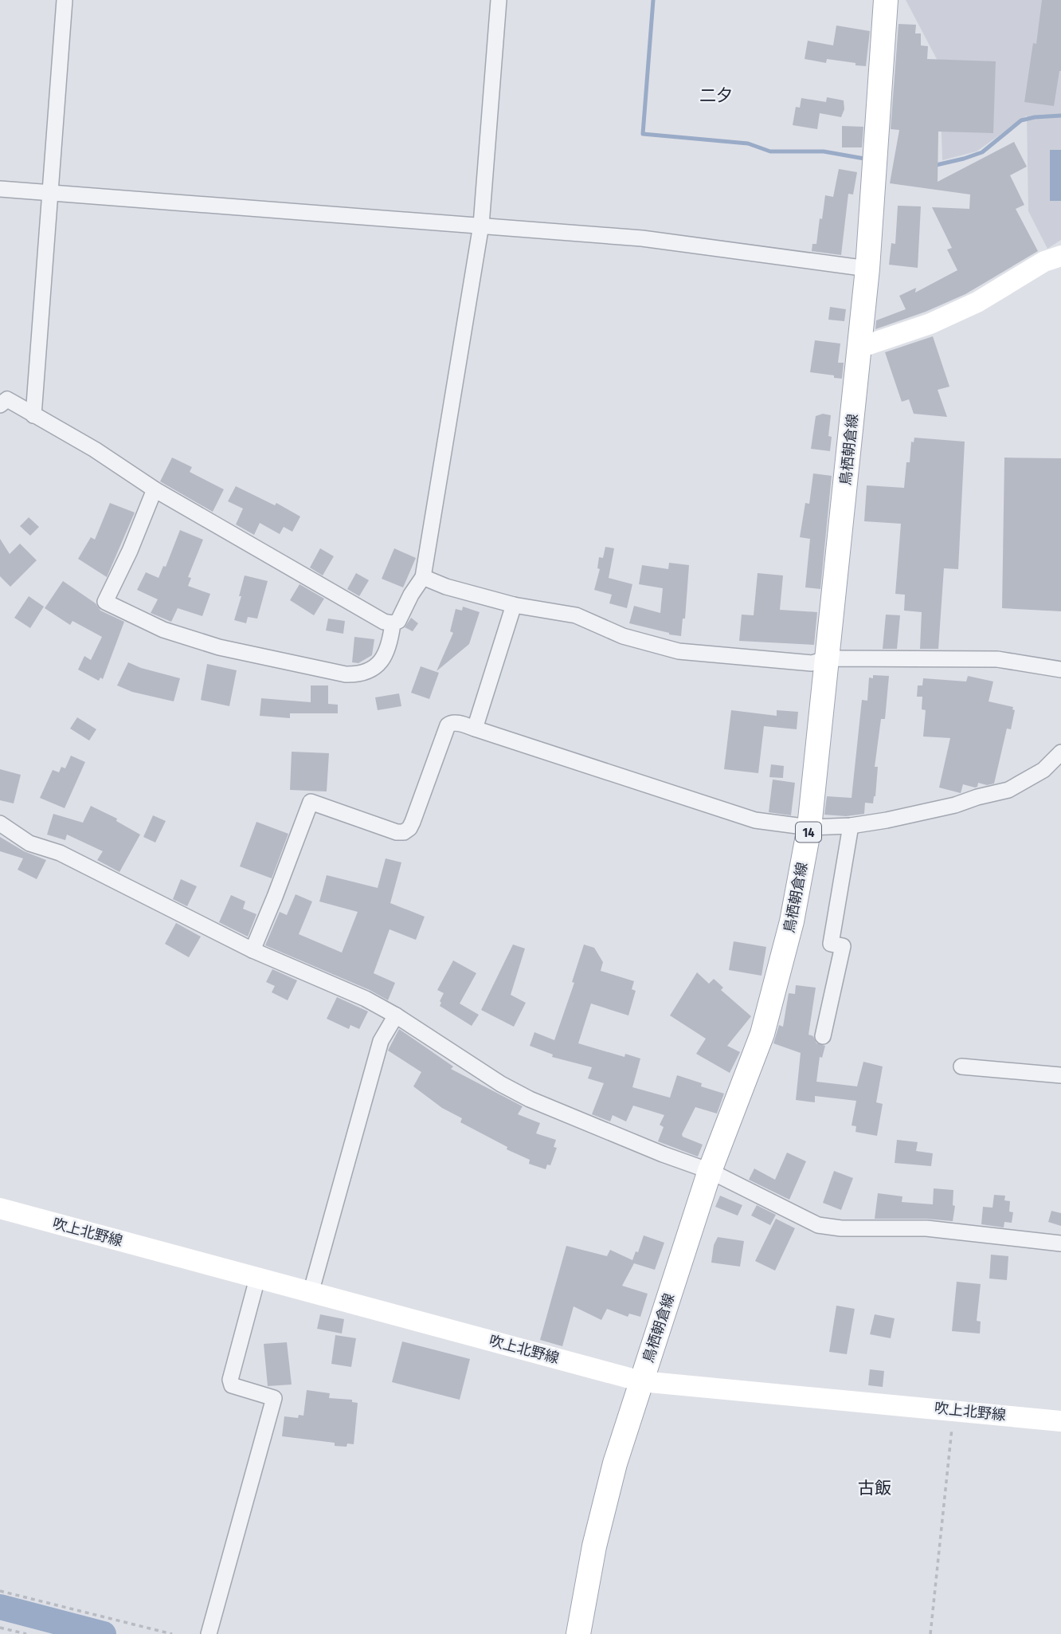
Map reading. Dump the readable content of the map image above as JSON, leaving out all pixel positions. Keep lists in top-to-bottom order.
{
  "streets": {
    "main road": ["鳥栖朝倉線", "14", "吹上北野線"]
  },
  "crossings": [
    ["鳥栖朝倉線", "吹上北野線"]
  ],
  "districts": ["二夕", "古飯"]
}
